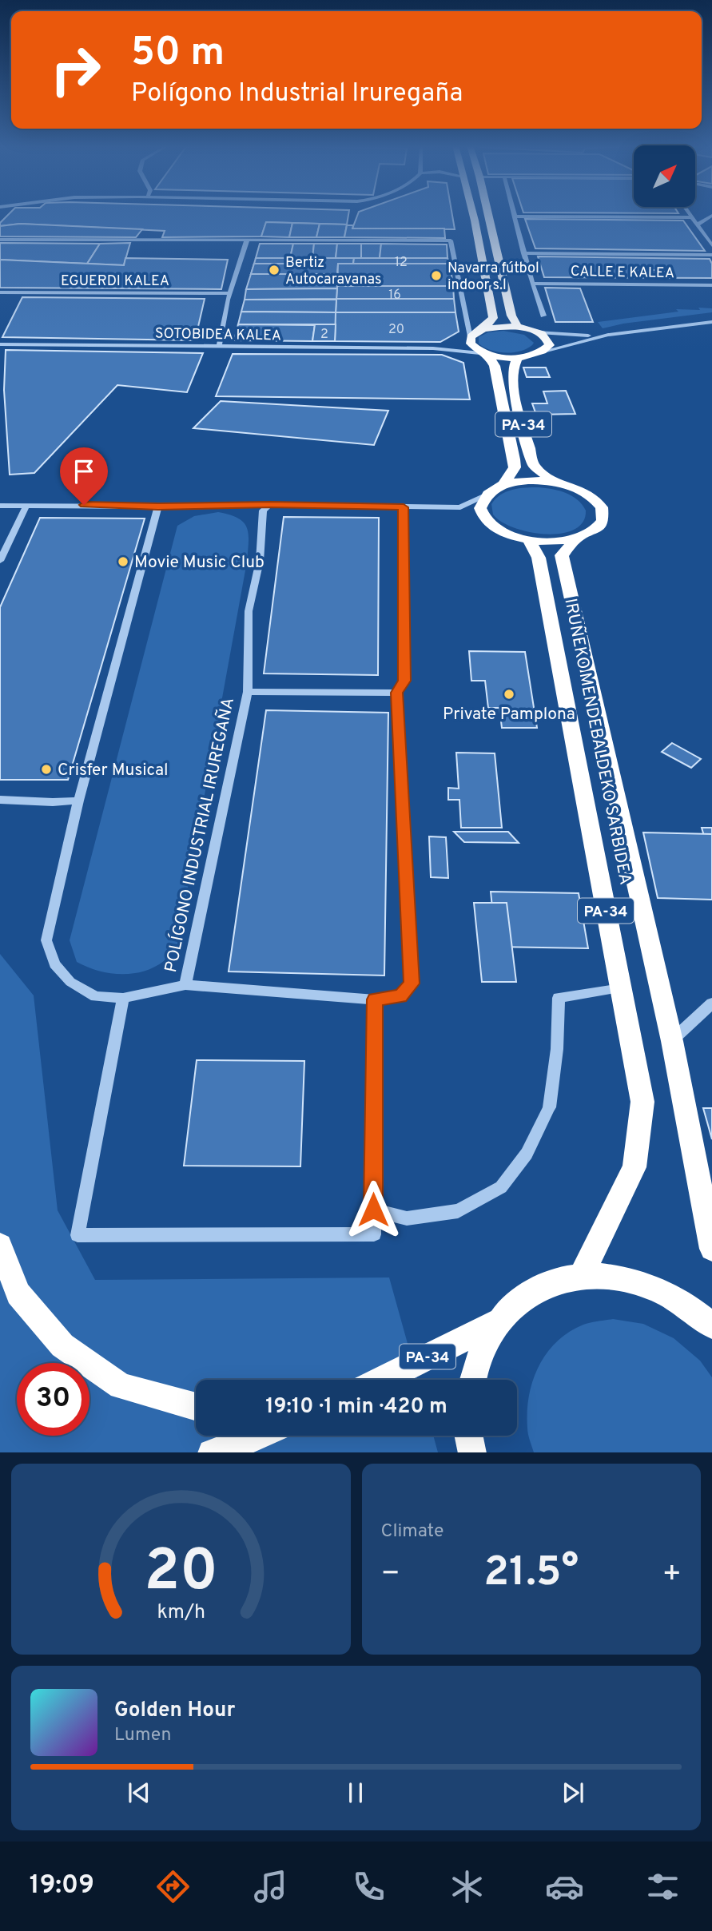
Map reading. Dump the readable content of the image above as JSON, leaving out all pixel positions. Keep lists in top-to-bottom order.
{
  "streets": {
    "highway": ["PA-34", "IRUÑEKO MENDEBALDEKO SARBIDEA"],
    "street": [
      "CALLE E KALEA",
      "EGUERDI KALEA",
      "SOTOBIDEA KALEA",
      "POLÍGONO INDUSTRIAL IRUREGAÑA"
    ]
  },
  "crossings": [
    ["SOTOBIDEA KALEA", "PA-34"],
    ["PA-34", "IRUÑEKO MENDEBALDEKO SARBIDEA"]
  ],
  "places": [
    "Bertiz Autocaravanas",
    "Navarra fútbol indoor s.l",
    "Movie Music Club",
    "Private Pamplona",
    "Crisfer Musical"
  ],
  "house_numbers": [
    "12",
    "16",
    "20",
    "2"
  ],
  "north": "top right",
  "page": {
    "turn": ["50 m", "Polígono Industrial Iruregaña"],
    "limit": "30",
    "trip": "19:10 · 1 min · 420 m",
    "tile": "Climate",
    "heat": ["−", "21.5°", "+"],
    "song": ["Golden Hour", "Lumen"],
    "tabs": "19:09",
    "gauge": ["20", "km/h"]
  }
}
